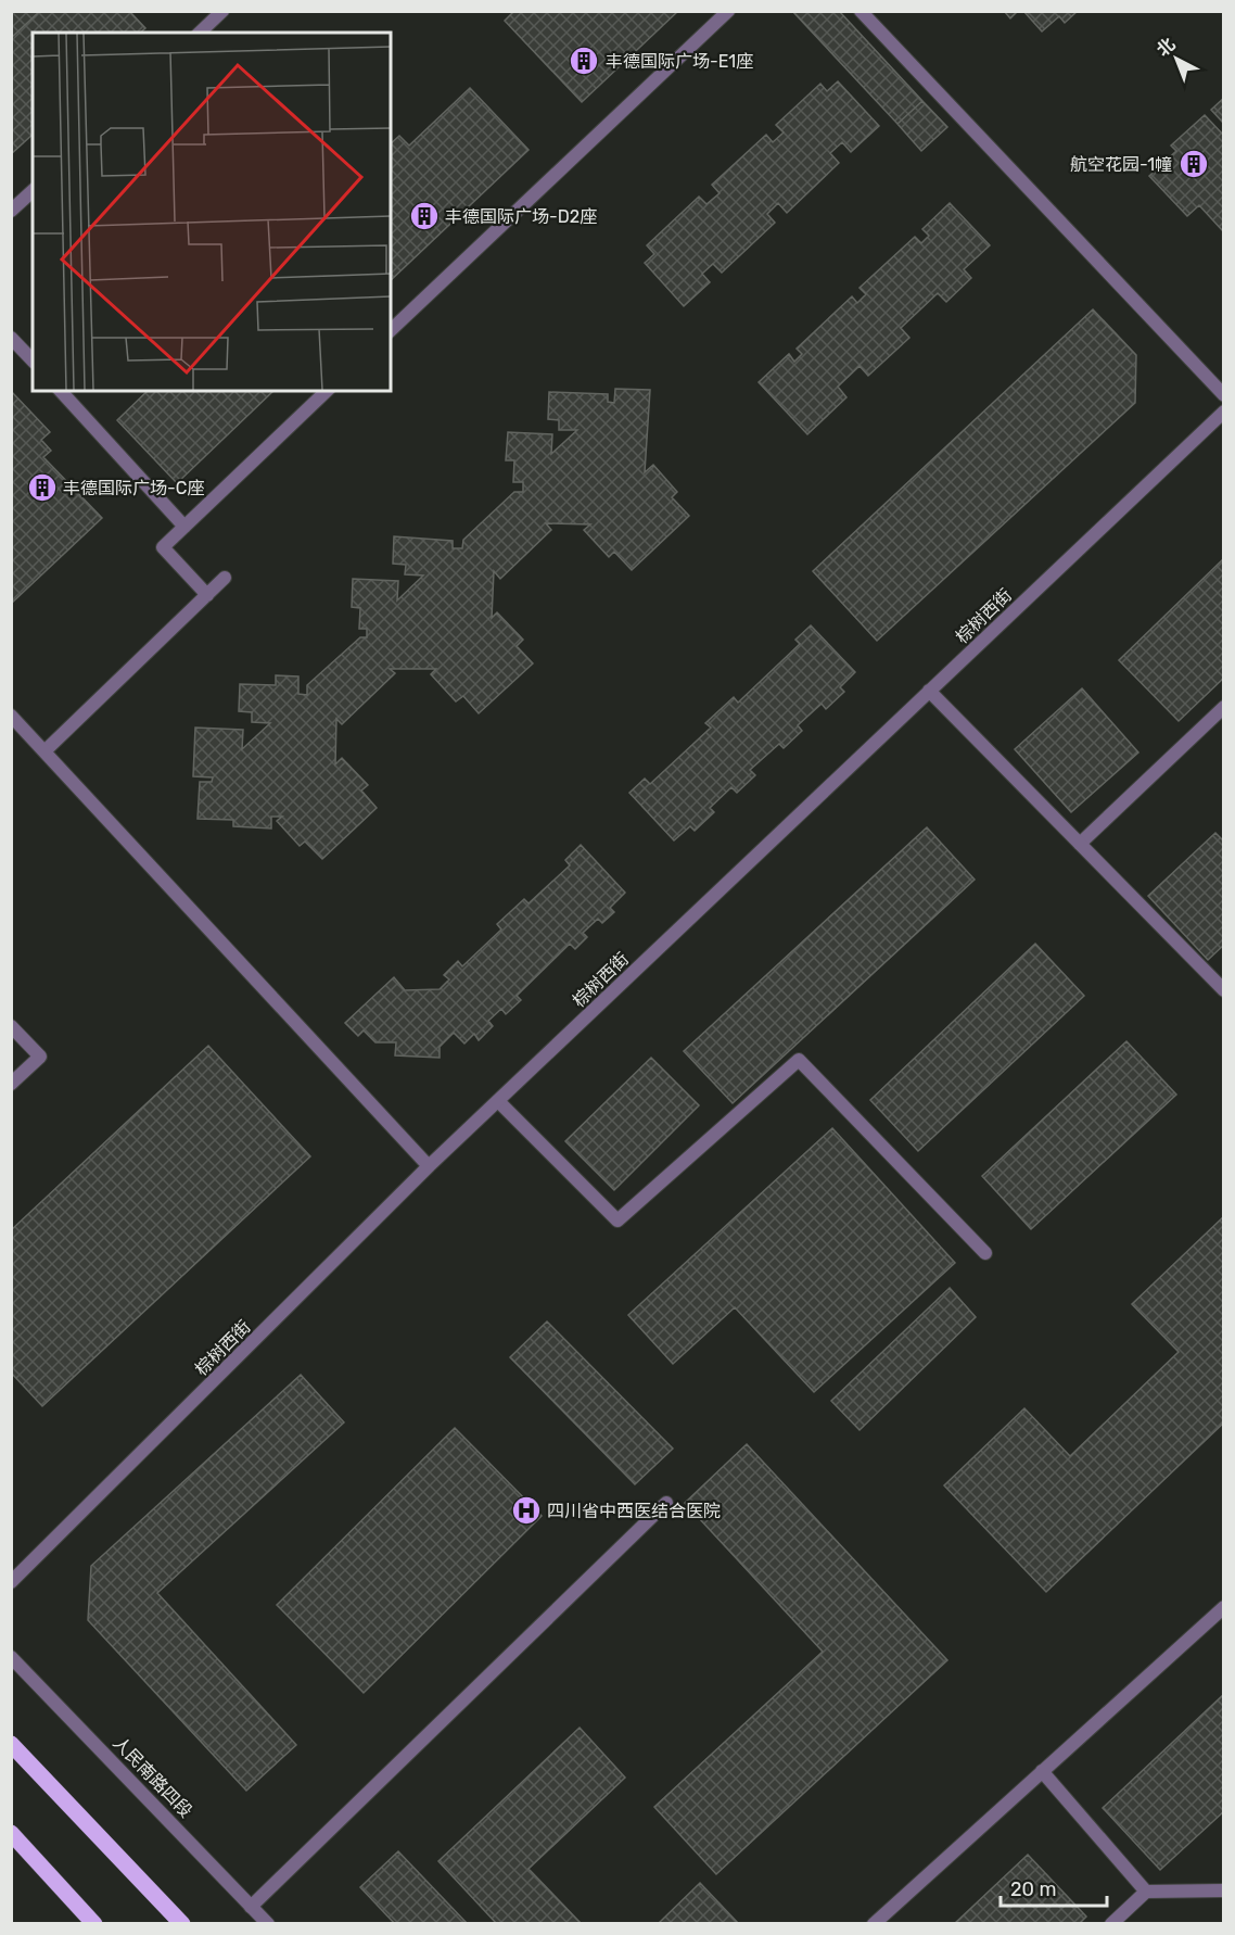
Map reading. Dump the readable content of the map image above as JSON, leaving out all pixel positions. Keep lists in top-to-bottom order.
{
  "streets": {
    "street": ["棕树西街", "人民南路四段"]
  },
  "places": {
    "building": [
      "丰德国际广场-E1座",
      "航空花园-1幢",
      "丰德国际广场-D2座",
      "丰德国际广场-C座"
    ],
    "hospital": ["四川省中西医结合医院"]
  },
  "scale_bar": "20 m",
  "north": "top left"
}
